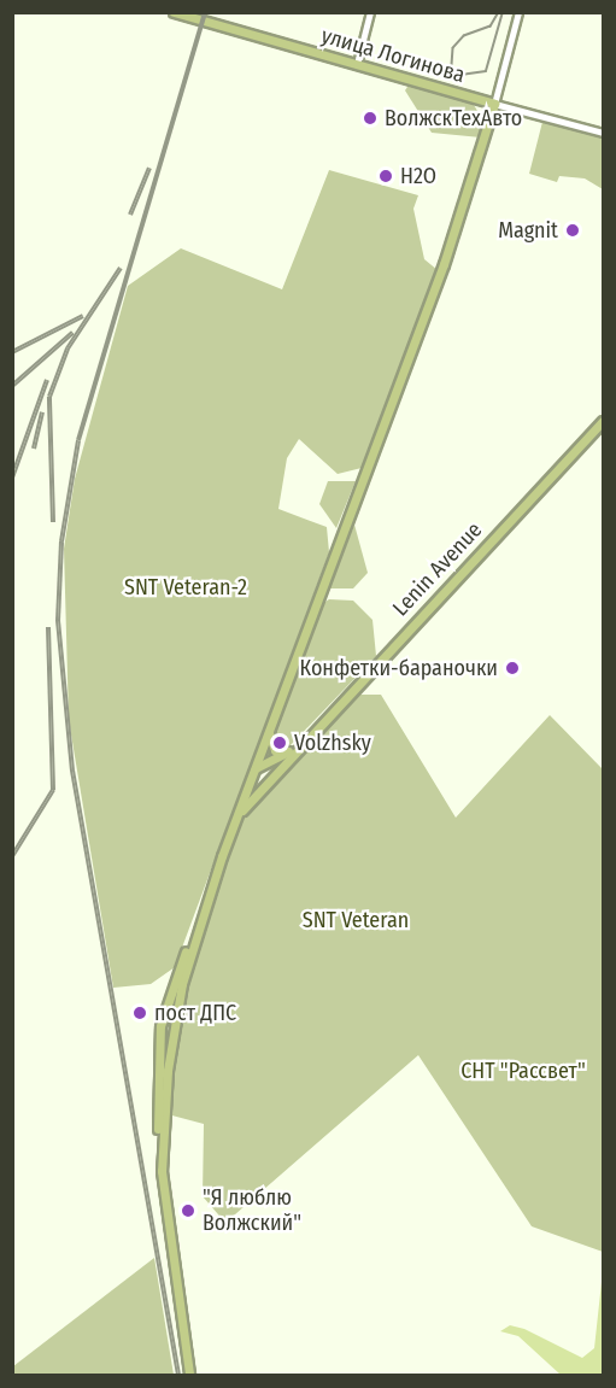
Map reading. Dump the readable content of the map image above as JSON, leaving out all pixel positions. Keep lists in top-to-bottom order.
{
  "streets": {
    "main road": ["улица Логинова", "Lenin Avenue"]
  },
  "parks": ["SNT Veteran-2", "SNT Veteran", "СНТ \"Рассвет\""],
  "places": [
    "ВолжскТехАвто",
    "H2O",
    "Magnit",
    "Конфетки-бараночки",
    "Volzhsky",
    "пост ДПС",
    "\"Я люблю Волжский\""
  ]
}
